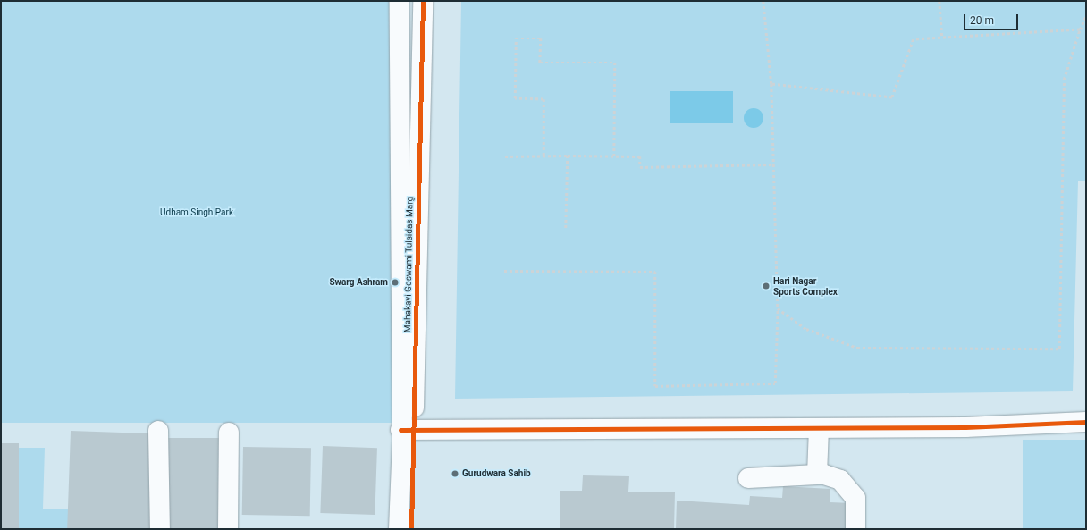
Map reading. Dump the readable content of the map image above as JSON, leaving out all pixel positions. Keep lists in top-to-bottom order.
{
  "streets": {
    "street": ["Mahakavi Goswami Tulsidas Marg"]
  },
  "parks": ["Udham Singh Park"],
  "places": ["Swarg Ashram", "Hari Nagar Sports Complex", "Gurudwara Sahib"],
  "scale_bar": "20 m"
}
